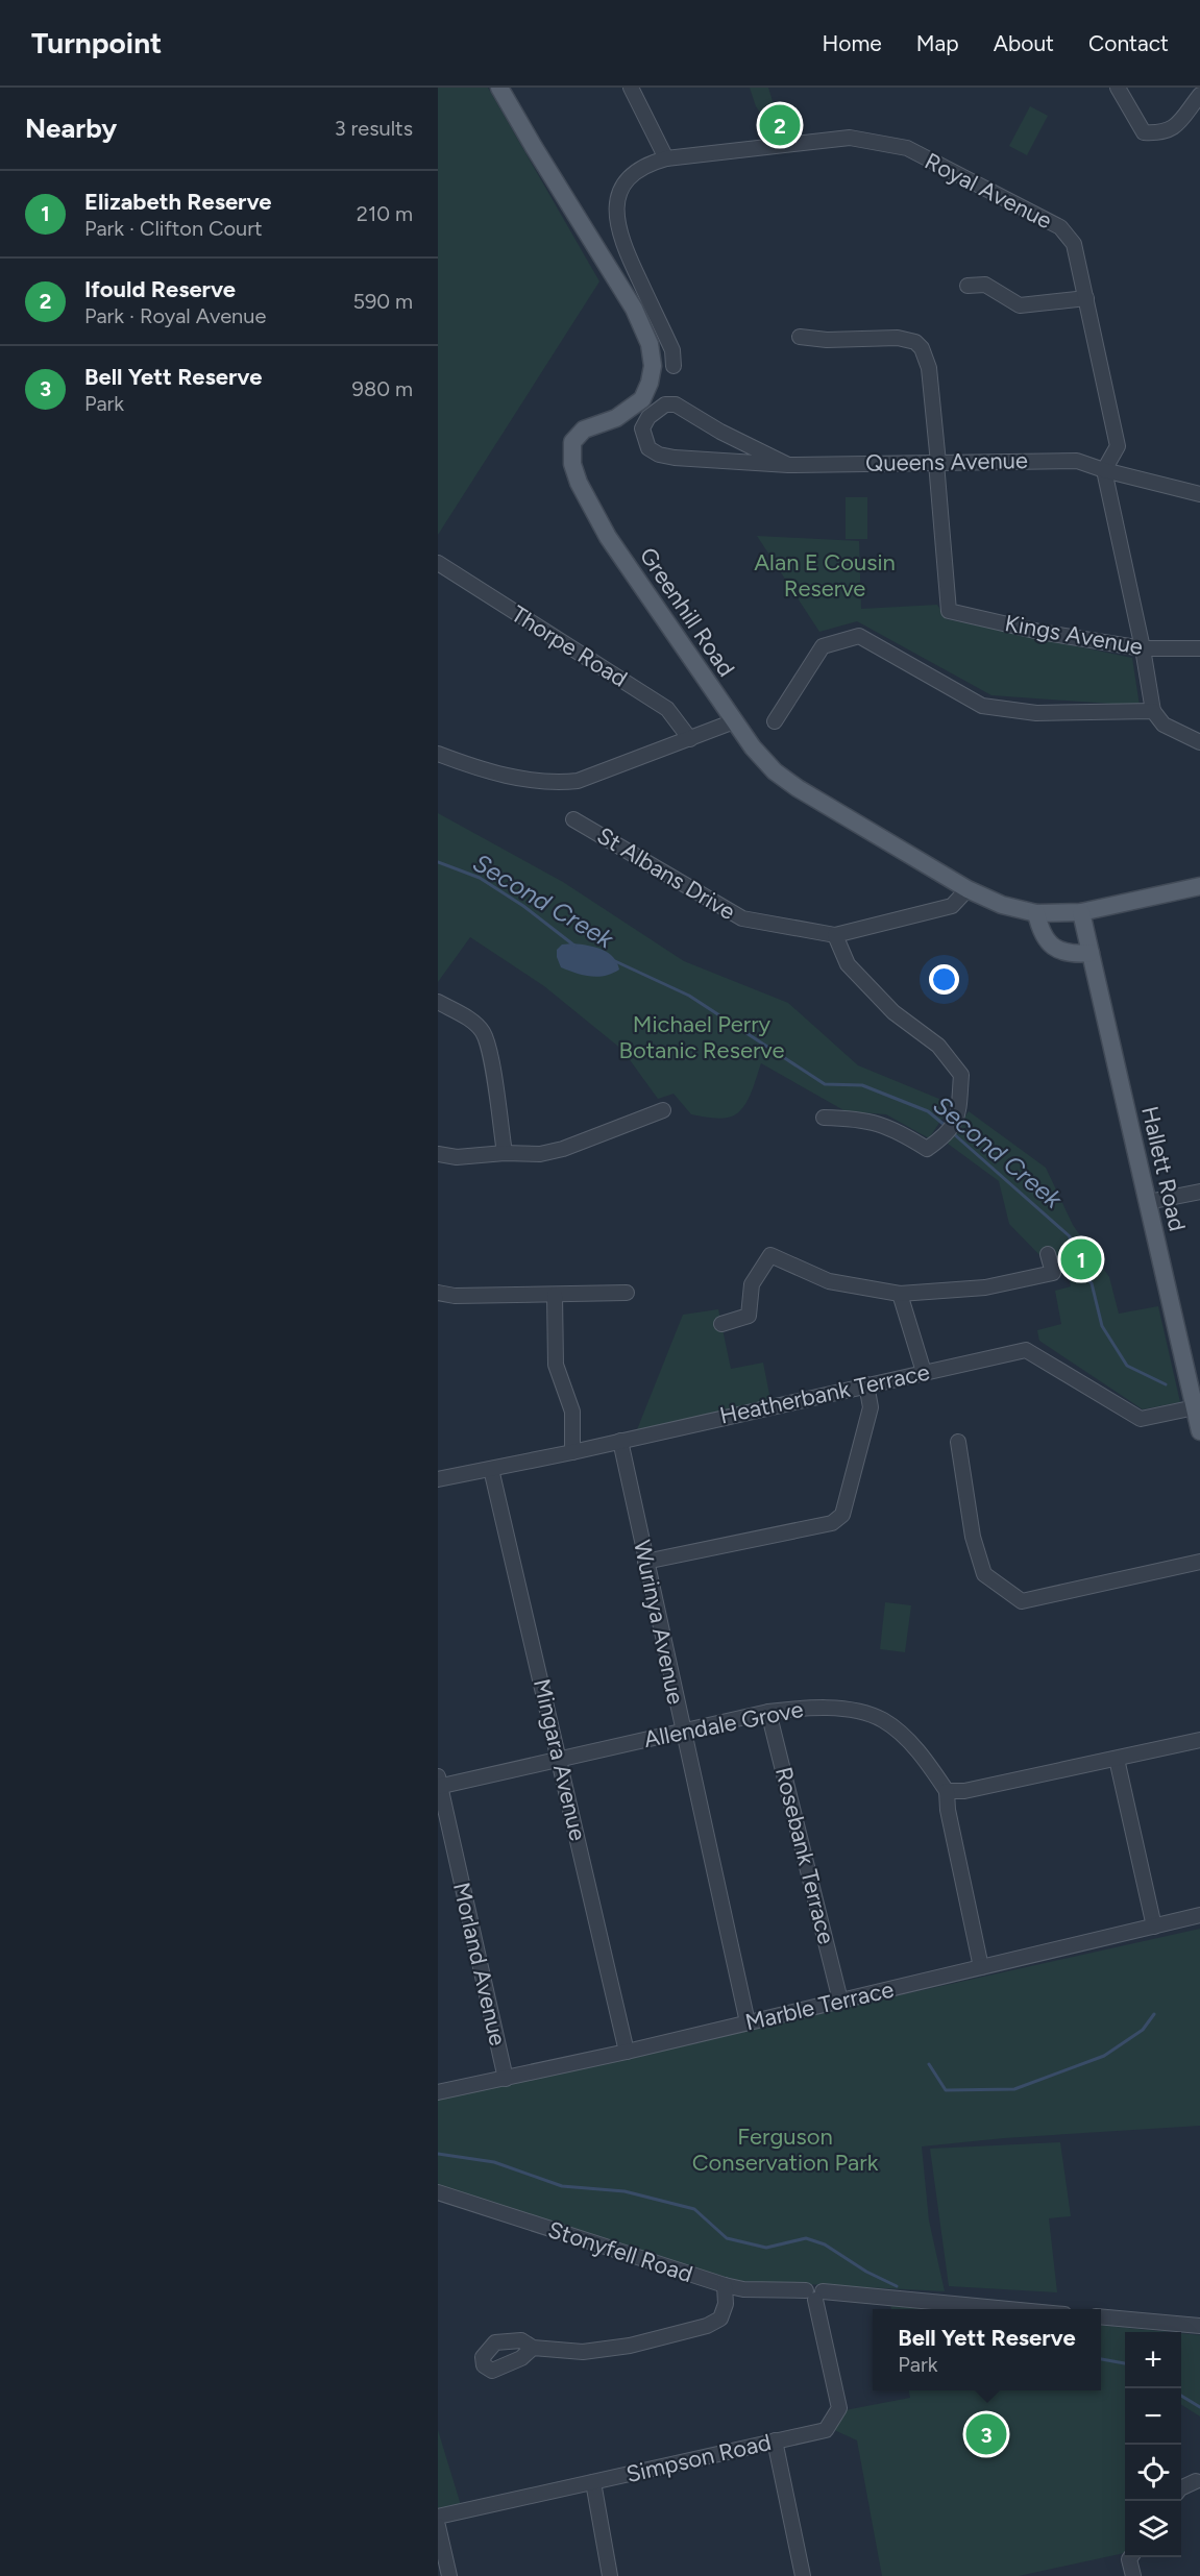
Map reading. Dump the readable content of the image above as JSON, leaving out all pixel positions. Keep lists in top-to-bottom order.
{
  "streets": {
    "main road": ["Greenhill Road", "Hallett Road"],
    "street": [
      "Royal Avenue",
      "Queens Avenue",
      "Kings Avenue",
      "Thorpe Road",
      "St Albans Drive",
      "Heatherbank Terrace",
      "Wurinya Avenue",
      "Allendale Grove",
      "Mingara Avenue",
      "Rosebank Terrace",
      "Morland Avenue",
      "Marble Terrace",
      "Stonyfell Road",
      "Simpson Road"
    ]
  },
  "crossings": [
    ["Royal Avenue", "Queens Avenue"],
    ["Queens Avenue", "Kings Avenue"],
    ["Greenhill Road", "Hallett Road"],
    ["Hallett Road", "Heatherbank Terrace"],
    ["Heatherbank Terrace", "Wurinya Avenue"],
    ["Heatherbank Terrace", "Mingara Avenue"],
    ["Wurinya Avenue", "Allendale Grove"],
    ["Wurinya Avenue", "Marble Terrace"],
    ["Allendale Grove", "Mingara Avenue"],
    ["Allendale Grove", "Rosebank Terrace"],
    ["Allendale Grove", "Morland Avenue"],
    ["Mingara Avenue", "Marble Terrace"],
    ["Rosebank Terrace", "Marble Terrace"],
    ["Morland Avenue", "Marble Terrace"],
    ["Stonyfell Road", "Simpson Road"]
  ],
  "water": ["Second Creek"],
  "parks": ["Alan E Cousin Reserve", "Michael Perry Botanic Reserve", "Ferguson Conservation Park"],
  "page": {
    "header": "Turnpoint",
    "nav": [
      "Home",
      "Map",
      "About",
      "Contact"
    ],
    "heading": ["Nearby", "3 results"],
    "pins": ["2", "1", "3"],
    "list": [
      {
        "mark": "1",
        "name": "Elizabeth Reserve",
        "note": "Park · Clifton Court",
        "value": "210 m"
      },
      {
        "mark": "2",
        "name": "Ifould Reserve",
        "note": "Park · Royal Avenue",
        "value": "590 m"
      },
      {
        "mark": "3",
        "name": "Bell Yett Reserve",
        "note": "Park",
        "value": "980 m"
      }
    ],
    "popup": ["Bell Yett Reserve", "Park"],
    "map_buttons": ["+", "−"]
  }
}
